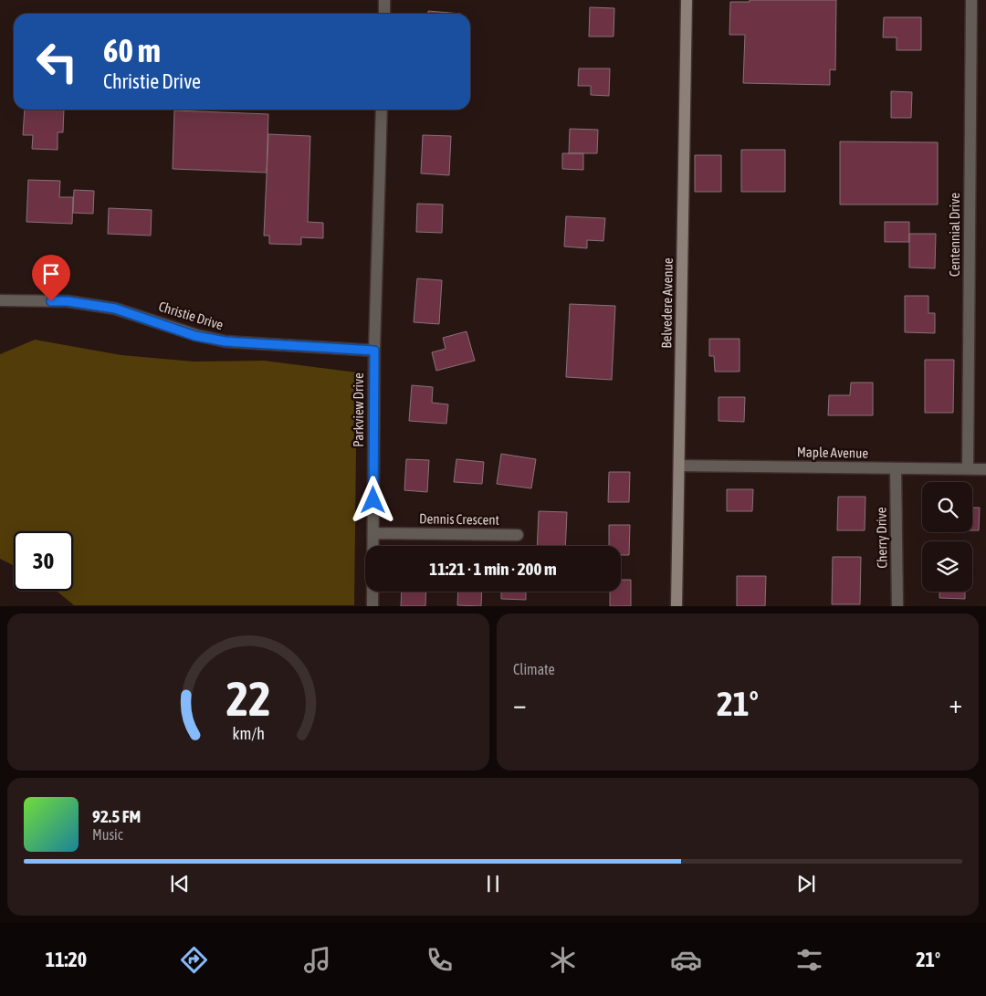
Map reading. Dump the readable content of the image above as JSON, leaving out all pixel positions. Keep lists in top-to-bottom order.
{
  "streets": {
    "main road": ["Belvedere Avenue"],
    "street": [
      "Centennial Drive",
      "Christie Drive",
      "Parkview Drive",
      "Maple Avenue",
      "Dennis Crescent",
      "Cherry Drive"
    ]
  },
  "crossings": [
    ["Centennial Drive", "Maple Avenue"],
    ["Belvedere Avenue", "Maple Avenue"],
    ["Christie Drive", "Parkview Drive"],
    ["Parkview Drive", "Dennis Crescent"],
    ["Maple Avenue", "Cherry Drive"]
  ],
  "page": {
    "turn": ["60 m", "Christie Drive"],
    "limit": "30",
    "trip": "11:21 · 1 min · 200 m",
    "tile": "Climate",
    "heat": ["−", "21°", "+"],
    "song": ["92.5 FM", "Music"],
    "tabs": ["11:20", "21°"],
    "gauge": ["22", "km/h"]
  }
}
